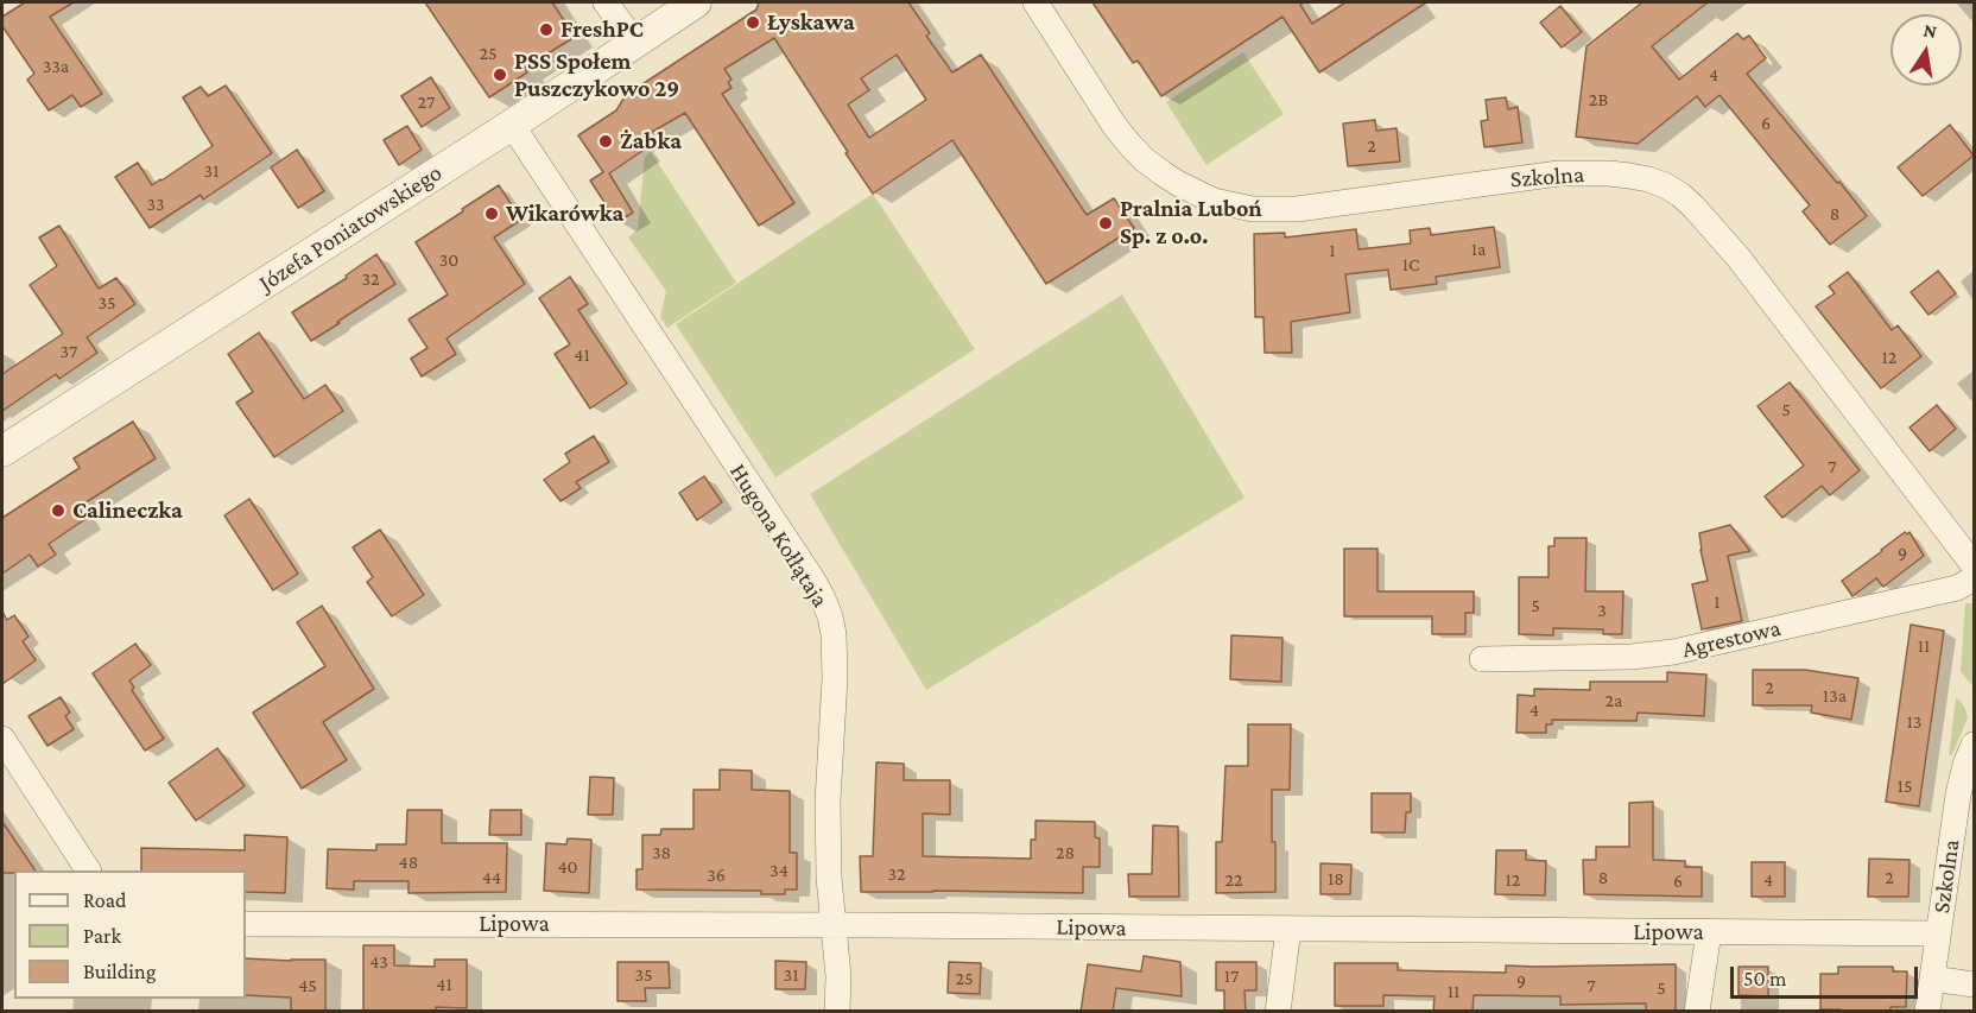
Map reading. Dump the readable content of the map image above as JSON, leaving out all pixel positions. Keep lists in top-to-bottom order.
{
  "streets": {
    "street": [
      "Szkolna",
      "Józefa Poniatowskiego",
      "Hugona Kołłątaja",
      "Agrestowa",
      "Lipowa"
    ]
  },
  "crossings": [
    ["Szkolna", "Lipowa"],
    ["Józefa Poniatowskiego", "Hugona Kołłątaja"],
    ["Hugona Kołłątaja", "Lipowa"]
  ],
  "places": [
    "Łyskawa",
    "FreshPC",
    "PSS Społem Puszczykowo 29",
    "Żabka",
    "Wikarówka",
    "Pralnia Luboń Sp. z o.o.",
    "Calineczka"
  ],
  "house_numbers": [
    "25",
    "33a",
    "4",
    "2B",
    "27",
    "6",
    "2",
    "31",
    "33",
    "8",
    "1a",
    "1",
    "30",
    "1C",
    "32",
    "35",
    "37",
    "41",
    "12",
    "5",
    "7",
    "9",
    "1",
    "5",
    "3",
    "11",
    "2",
    "13a",
    "2a",
    "4",
    "13",
    "15",
    "38",
    "28",
    "48",
    "40",
    "34",
    "32",
    "36",
    "44",
    "8",
    "2",
    "18",
    "22",
    "12",
    "4",
    "6",
    "43",
    "35",
    "31",
    "17",
    "25",
    "9",
    "41",
    "45",
    "7",
    "5",
    "11"
  ],
  "legend": ["Road", "Park", "Building"],
  "scale_bar": "50 m",
  "north": "top"
}
